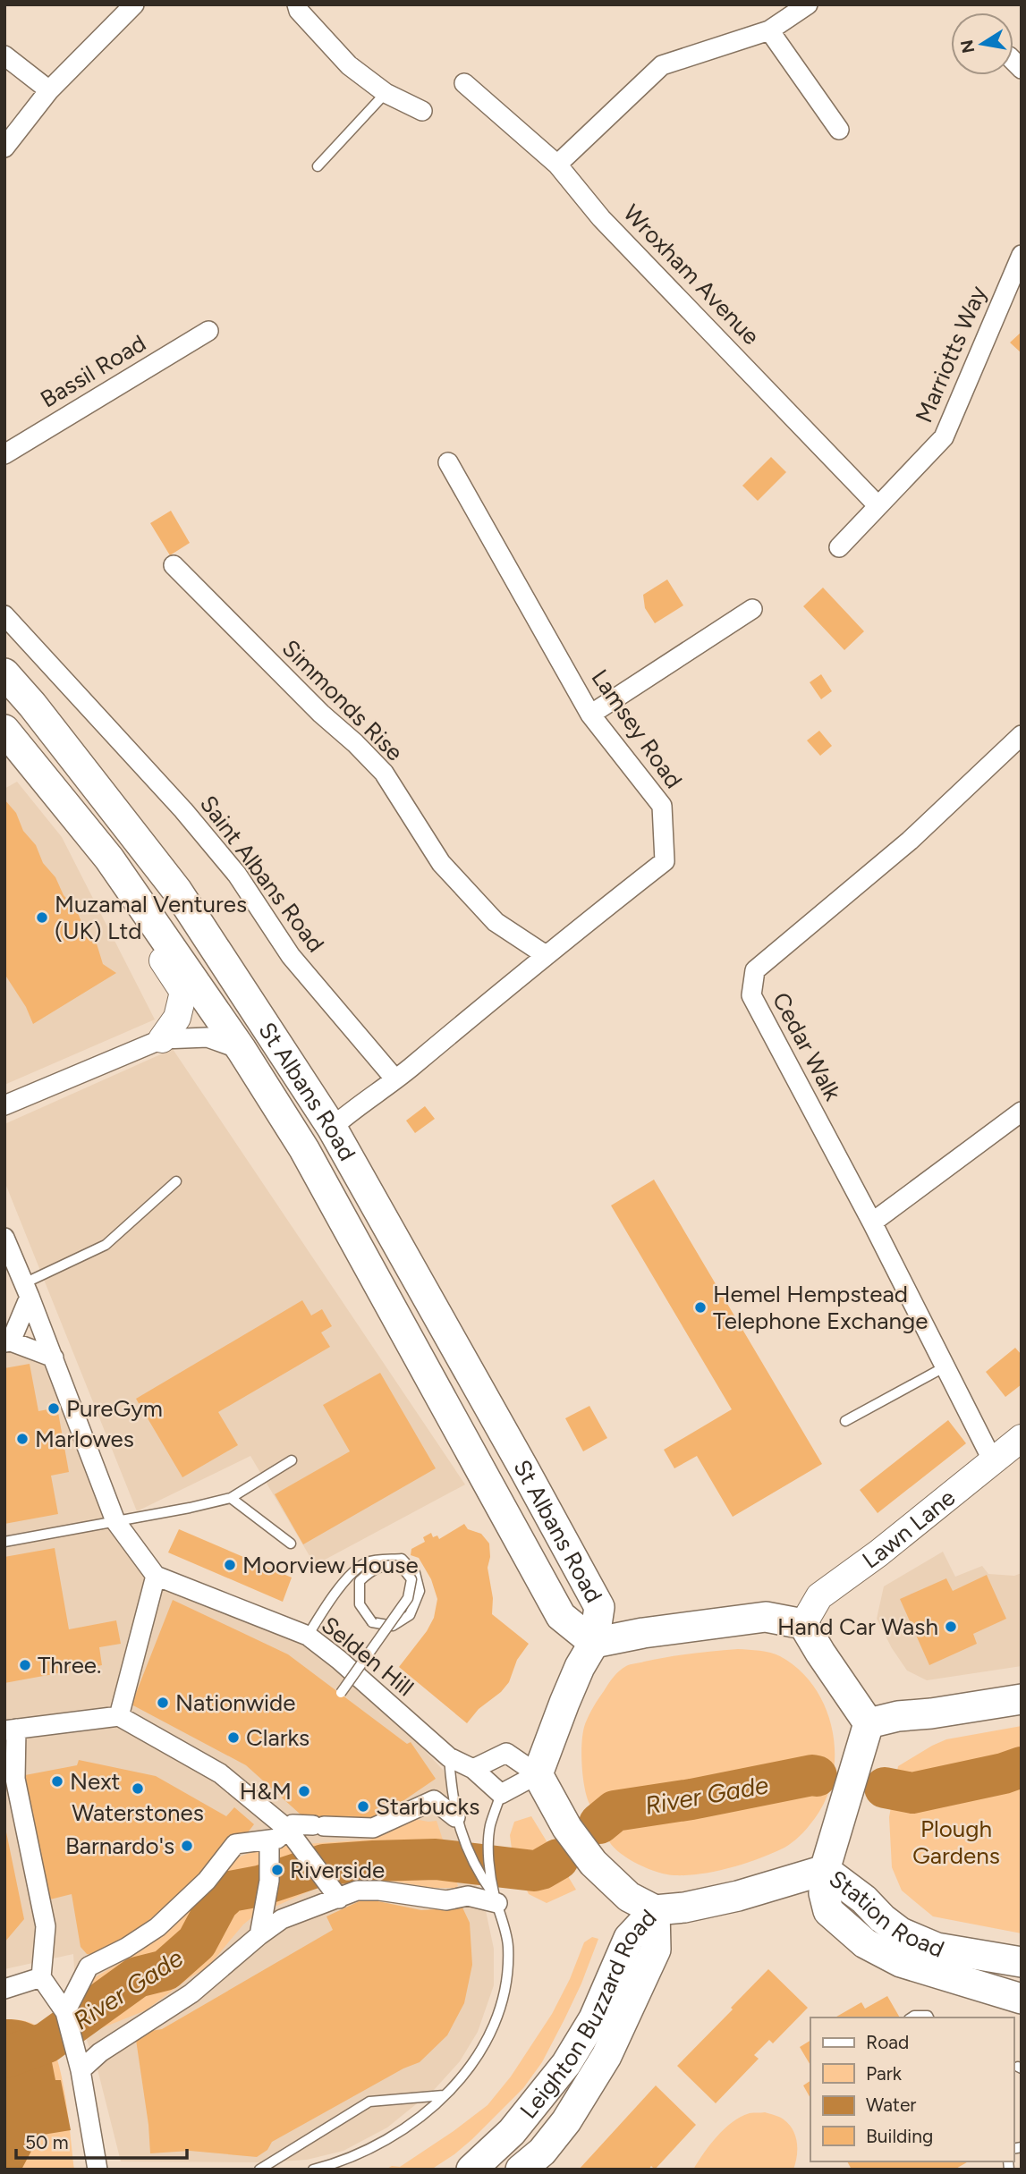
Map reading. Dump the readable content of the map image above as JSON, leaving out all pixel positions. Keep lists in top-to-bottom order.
{
  "streets": {
    "main road": ["St Albans Road", "Station Road", "Leighton Buzzard Road"],
    "street": [
      "Wroxham Avenue",
      "Marriotts Way",
      "Bassil Road",
      "Simmonds Rise",
      "Lamsey Road",
      "Saint Albans Road",
      "Cedar Walk",
      "Lawn Lane",
      "Selden Hill"
    ]
  },
  "crossings": [
    ["Wroxham Avenue", "Marriotts Way"],
    ["Simmonds Rise", "Lamsey Road"],
    ["Lamsey Road", "Saint Albans Road"],
    ["Cedar Walk", "Lawn Lane"]
  ],
  "water": ["River Gade"],
  "parks": ["Plough Gardens"],
  "places": [
    "Muzamal Ventures (UK) Ltd",
    "Hemel Hempstead Telephone Exchange",
    "PureGym",
    "Marlowes",
    "Moorview House",
    "Hand Car Wash",
    "Three.",
    "Nationwide",
    "Clarks",
    "Next",
    "Waterstones",
    "H&M",
    "Starbucks",
    "Barnardo's",
    "Riverside"
  ],
  "legend": [
    "Road",
    "Park",
    "Water",
    "Building"
  ],
  "scale_bar": "50 m",
  "north": "left"
}
